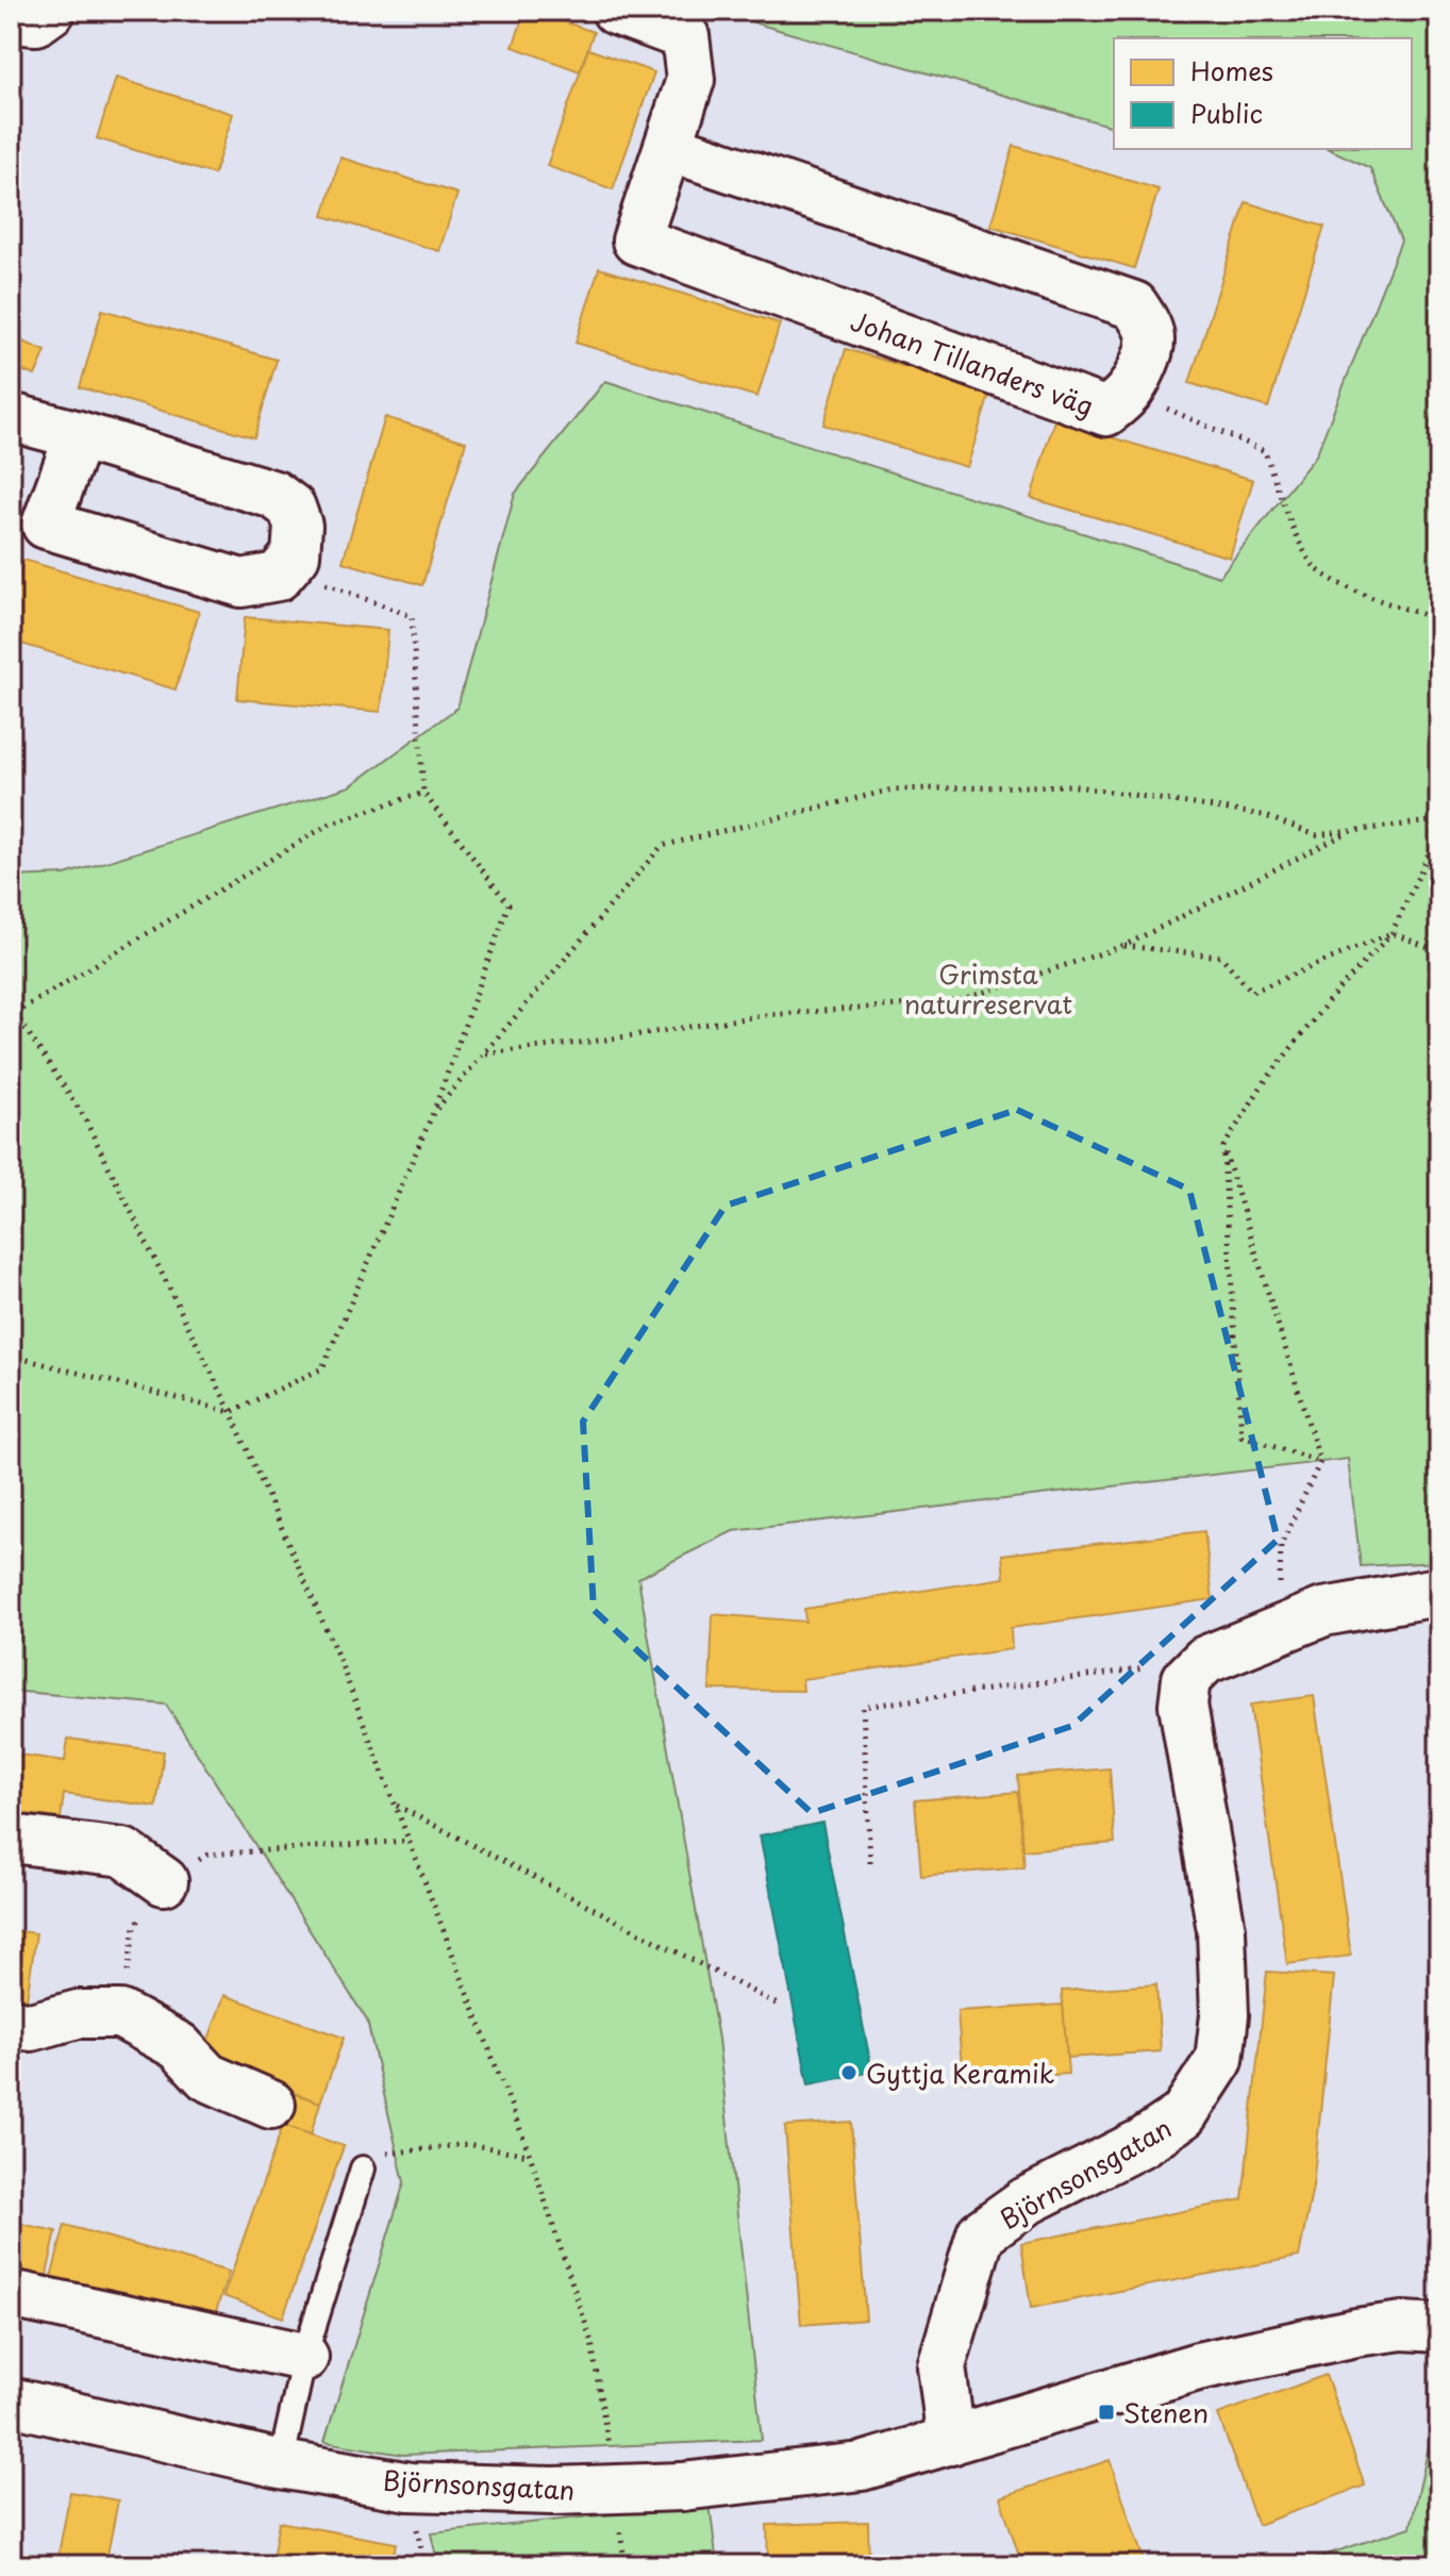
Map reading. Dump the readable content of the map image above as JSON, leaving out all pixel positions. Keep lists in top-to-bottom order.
{
  "streets": {
    "street": ["Johan Tillanders väg", "Björnsonsgatan"]
  },
  "parks": ["Grimsta naturreservat"],
  "places": {
    "other": ["Gyttja Keramik"],
    "transit": ["Stenen"]
  },
  "legend": ["Homes", "Public"]
}
